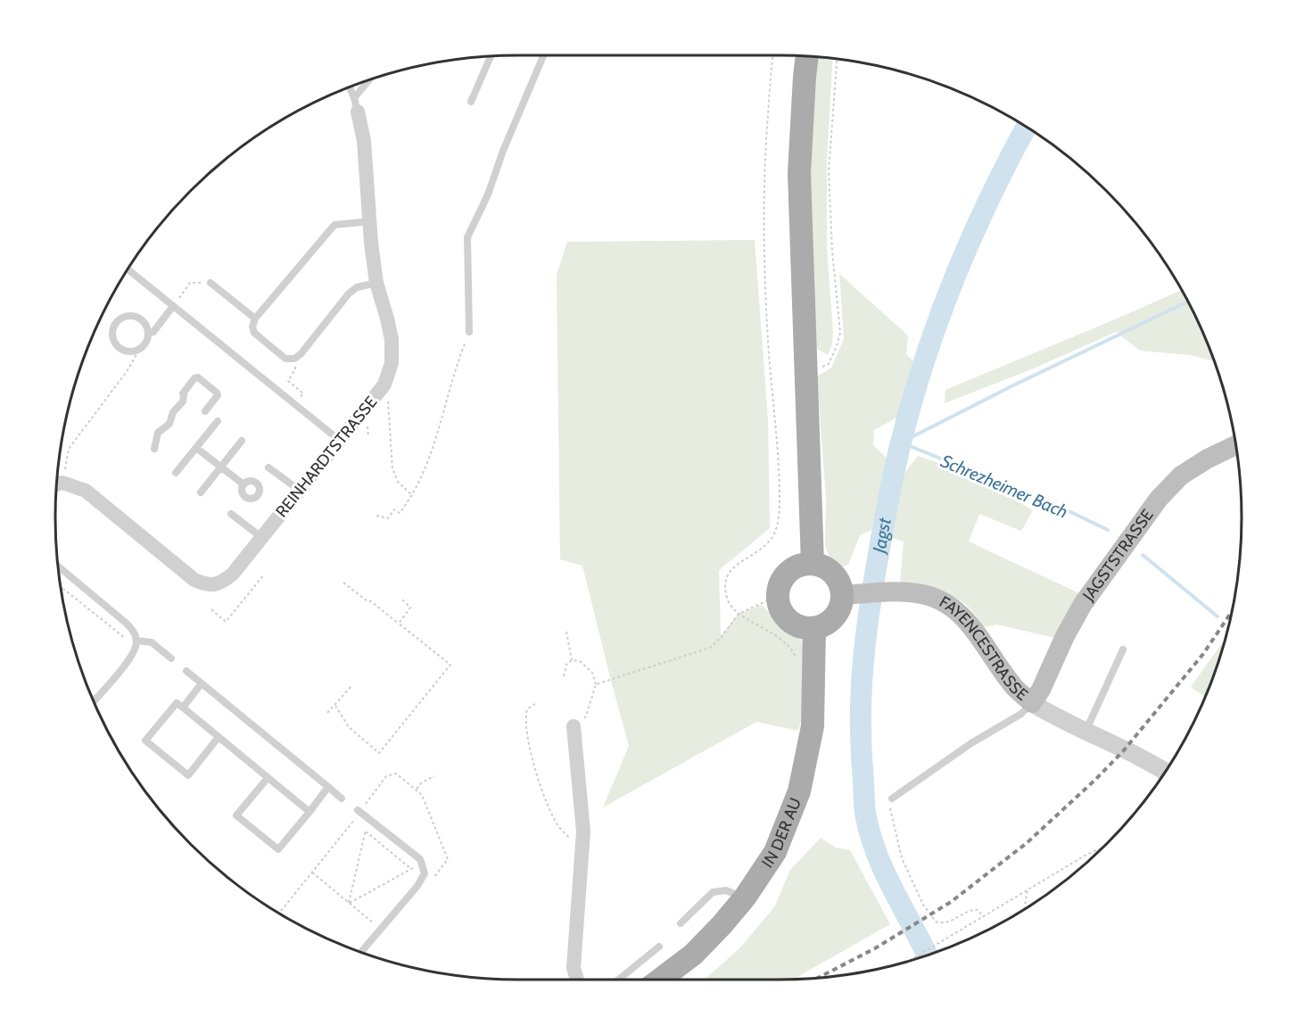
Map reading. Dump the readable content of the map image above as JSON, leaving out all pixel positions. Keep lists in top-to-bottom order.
{
  "streets": {
    "main road": ["JAGSTSTRASSE", "FAYENCESTRASSE", "IN DER AU"],
    "street": ["REINHARDTSTRASSE"]
  },
  "crossings": [
    ["JAGSTSTRASSE", "FAYENCESTRASSE"],
    ["FAYENCESTRASSE", "IN DER AU"]
  ],
  "water": ["Schrezheimer Bach", "Jagst"]
}
